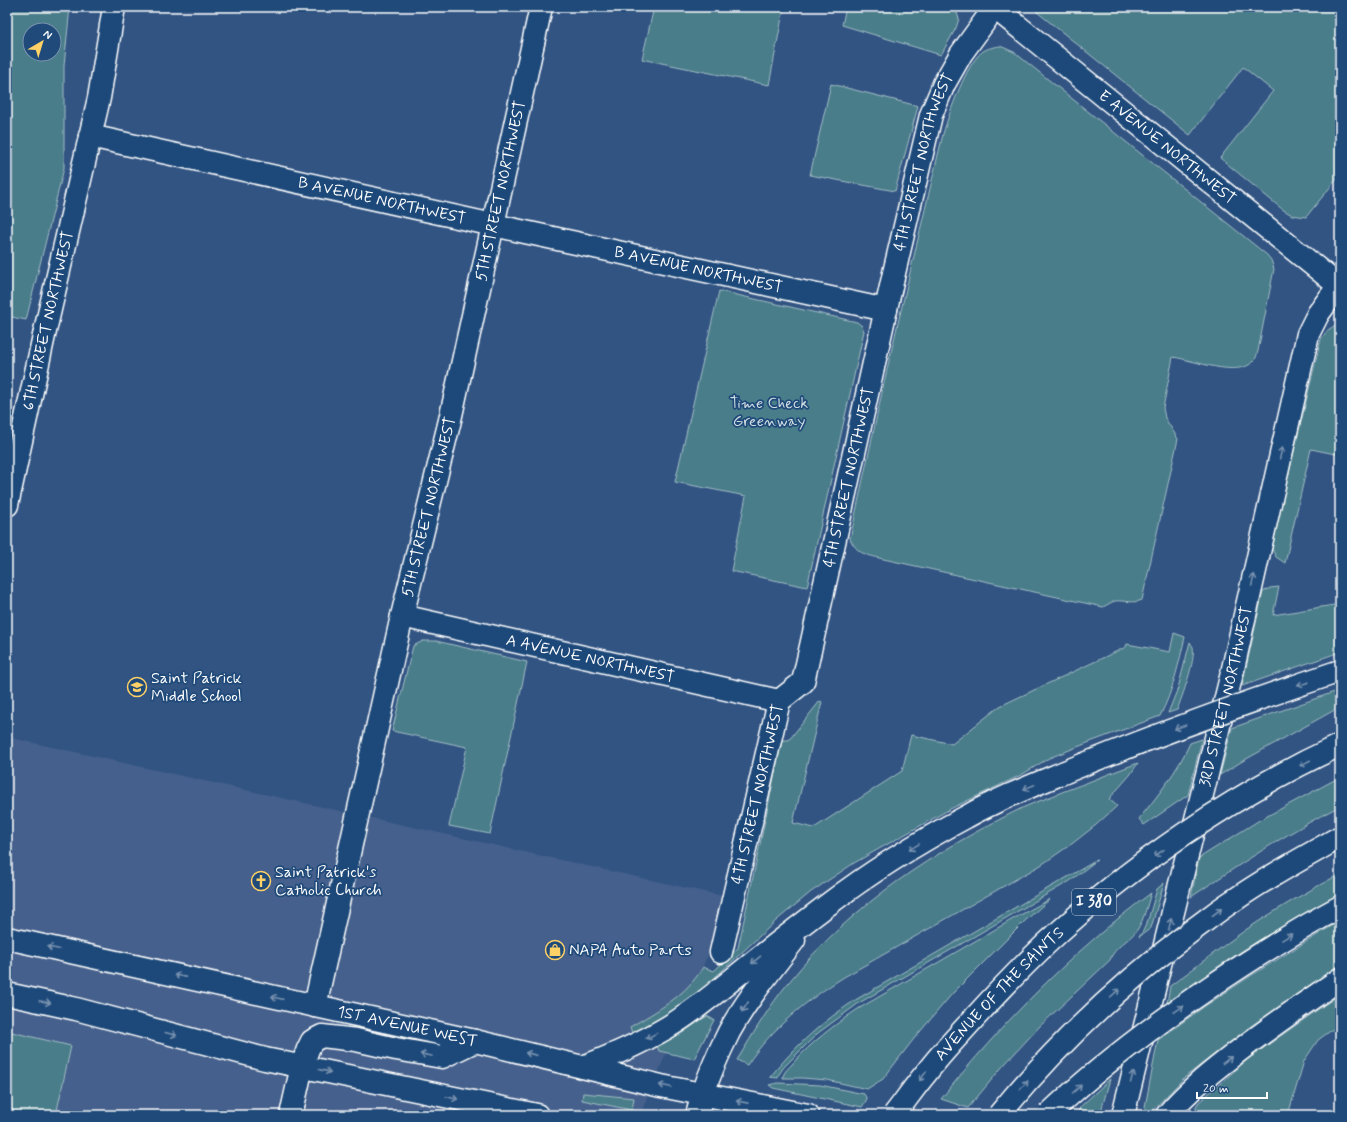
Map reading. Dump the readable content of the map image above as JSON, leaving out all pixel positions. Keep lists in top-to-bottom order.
{
  "streets": {
    "main road": [
      "E AVENUE NORTHWEST",
      "4TH STREET NORTHWEST",
      "5TH STREET NORTHWEST",
      "B AVENUE NORTHWEST",
      "6TH STREET NORTHWEST",
      "A AVENUE NORTHWEST",
      "3RD STREET NORTHWEST",
      "I 380",
      "AVENUE OF THE SAINTS",
      "1ST AVENUE WEST"
    ]
  },
  "crossings": [
    ["E AVENUE NORTHWEST", "4TH STREET NORTHWEST"],
    ["E AVENUE NORTHWEST", "3RD STREET NORTHWEST"],
    ["4TH STREET NORTHWEST", "B AVENUE NORTHWEST"],
    ["4TH STREET NORTHWEST", "A AVENUE NORTHWEST"],
    ["5TH STREET NORTHWEST", "B AVENUE NORTHWEST"],
    ["5TH STREET NORTHWEST", "A AVENUE NORTHWEST"],
    ["5TH STREET NORTHWEST", "1ST AVENUE WEST"],
    ["B AVENUE NORTHWEST", "6TH STREET NORTHWEST"]
  ],
  "one_way": ["3RD STREET NORTHWEST"],
  "parks": ["Time Check Greenway"],
  "places": {
    "school or university": ["Saint Patrick Middle School"],
    "church": ["Saint Patrick's Catholic Church"],
    "shop": ["NAPA Auto Parts"]
  },
  "scale_bar": "20 m",
  "north": "top right"
}
